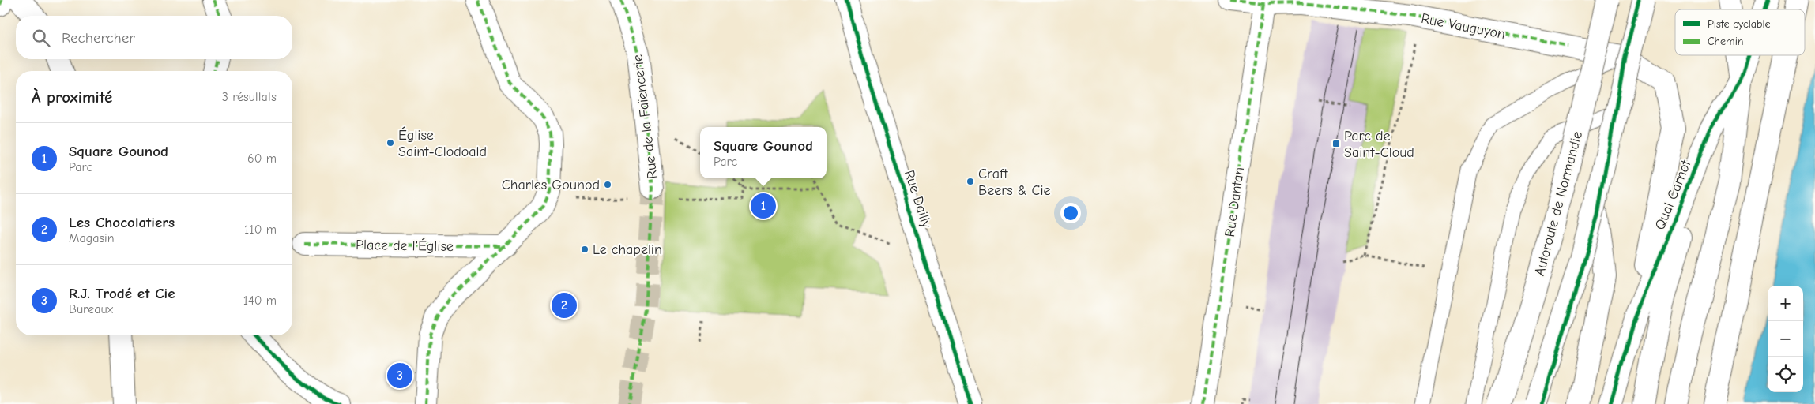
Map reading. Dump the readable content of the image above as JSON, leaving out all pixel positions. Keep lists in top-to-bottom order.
{
  "streets": {
    "main road": [
      "Rue Vauguyon",
      "Rue de la Faïencerie",
      "Quai Carnot",
      "Rue Dailly",
      "Rue Dantan",
      "Autoroute de Normandie",
      "Place de l'Église"
    ]
  },
  "crossings": [
    ["Rue Vauguyon", "Rue Dantan"]
  ],
  "places": {
    "other": [
      "Église Saint-Clodoald",
      "Craft Beers & Cie",
      "Charles Gounod",
      "Le chapelin"
    ],
    "transit": ["Parc de Saint-Cloud"]
  },
  "legend": ["Piste cyclable", "Chemin"],
  "page": {
    "search": "Rechercher",
    "heading": ["À proximité", "3 résultats"],
    "list": [
      {
        "mark": "1",
        "name": "Square Gounod",
        "note": "Parc",
        "value": "60 m"
      },
      {
        "mark": "2",
        "name": "Les Chocolatiers",
        "note": "Magasin",
        "value": "110 m"
      },
      {
        "mark": "3",
        "name": "R.J. Trodé et Cie",
        "note": "Bureaux",
        "value": "140 m"
      }
    ],
    "popup": ["Square Gounod", "Parc"],
    "pins": ["1", "2", "3"],
    "map_buttons": ["+", "−"]
  }
}
